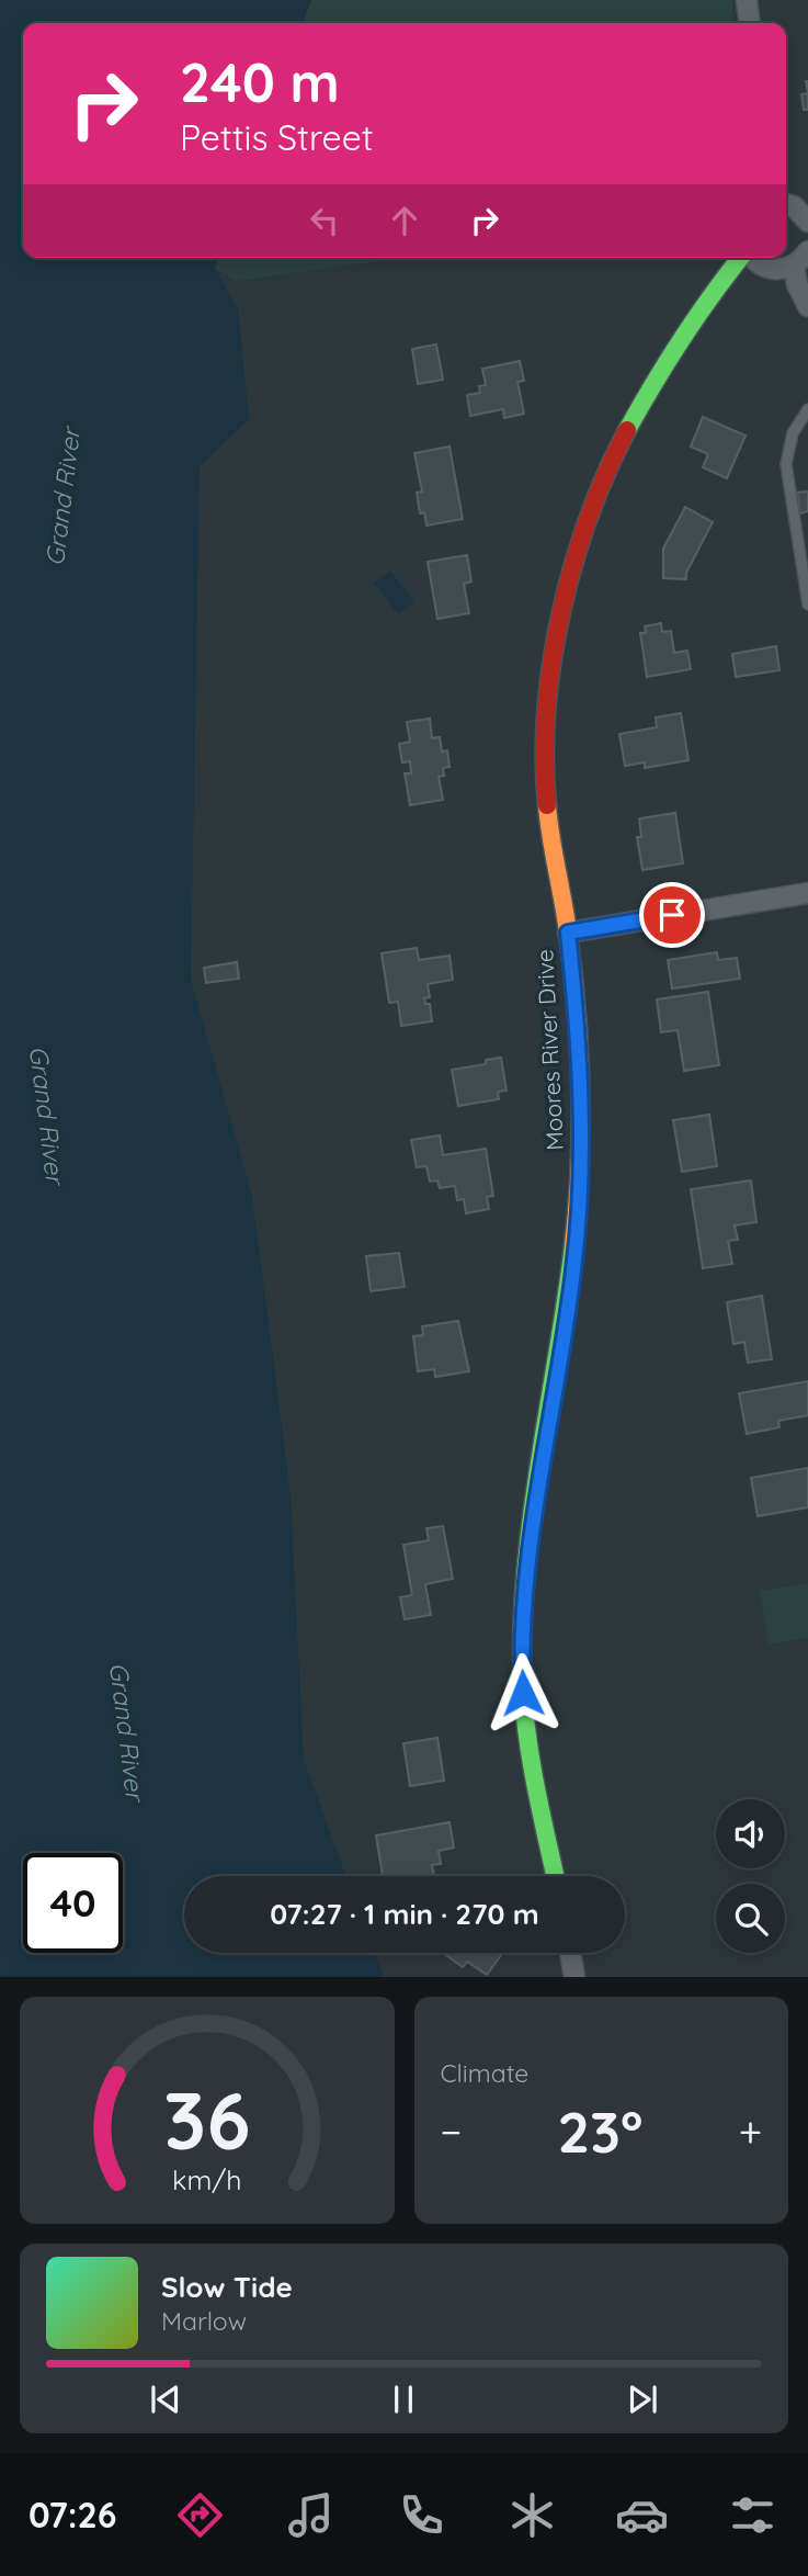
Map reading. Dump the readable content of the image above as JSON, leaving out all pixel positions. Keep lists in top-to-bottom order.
{
  "streets": {
    "street": ["Moores River Drive"]
  },
  "water": ["Grand River"],
  "page": {
    "turn": ["240 m", "Pettis Street"],
    "limit": "40",
    "trip": "07:27 · 1 min · 270 m",
    "tile": "Climate",
    "heat": ["−", "23°", "+"],
    "song": ["Slow Tide", "Marlow"],
    "tabs": "07:26",
    "gauge": ["36", "km/h"]
  }
}
